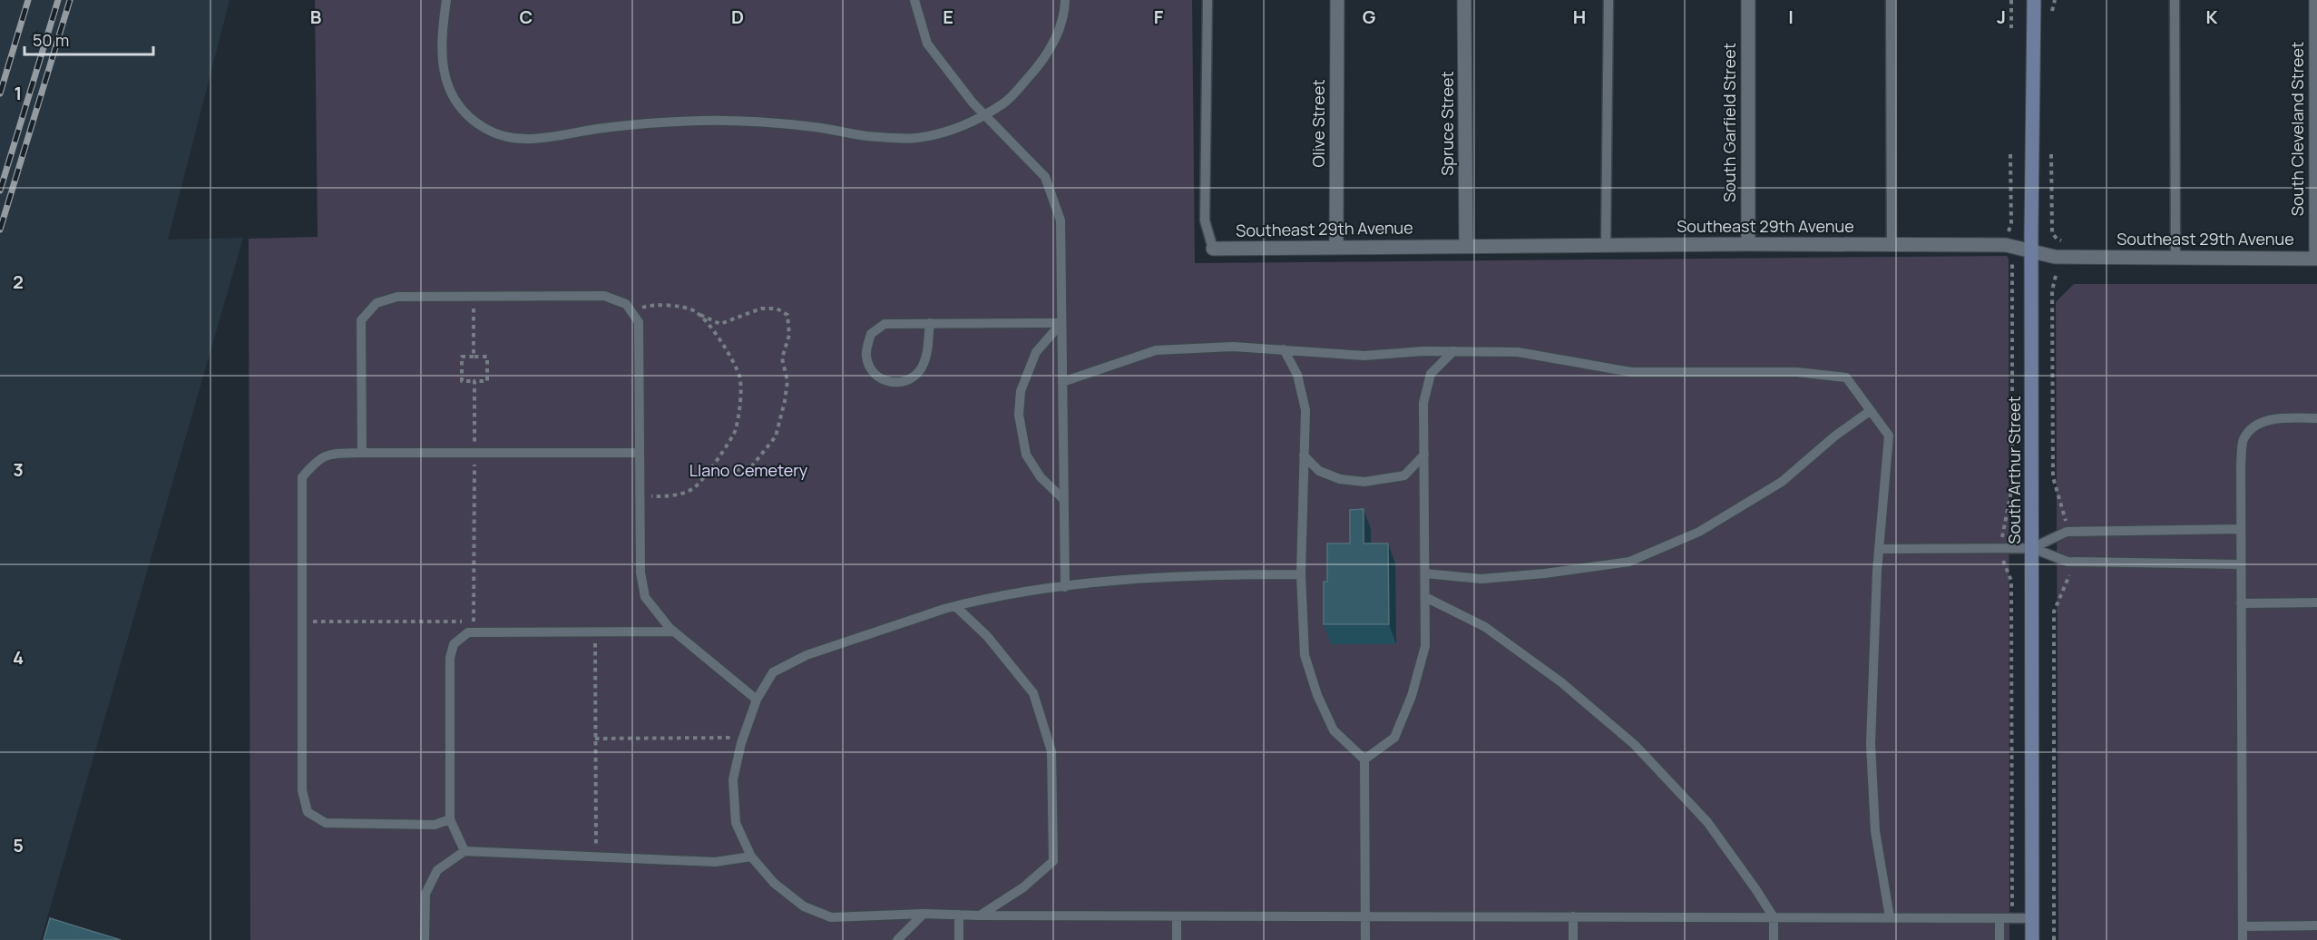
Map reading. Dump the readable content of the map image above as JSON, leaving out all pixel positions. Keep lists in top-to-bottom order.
{
  "streets": {
    "main road": ["South Arthur Street"],
    "street": [
      "South Garfield Street",
      "Olive Street",
      "Spruce Street",
      "South Cleveland Street",
      "Southeast 29th Avenue"
    ]
  },
  "crossings": [
    ["South Garfield Street", "Southeast 29th Avenue"],
    ["Olive Street", "Southeast 29th Avenue"],
    ["Spruce Street", "Southeast 29th Avenue"],
    ["South Cleveland Street", "Southeast 29th Avenue"],
    ["Southeast 29th Avenue", "South Arthur Street"]
  ],
  "parks": ["Llano Cemetery"],
  "scale_bar": "50 m",
  "grid": {
    "columns": [
      "B",
      "C",
      "D",
      "E",
      "F",
      "G",
      "H",
      "I",
      "J",
      "K"
    ],
    "rows": [
      "1",
      "2",
      "3",
      "4",
      "5"
    ]
  }
}
